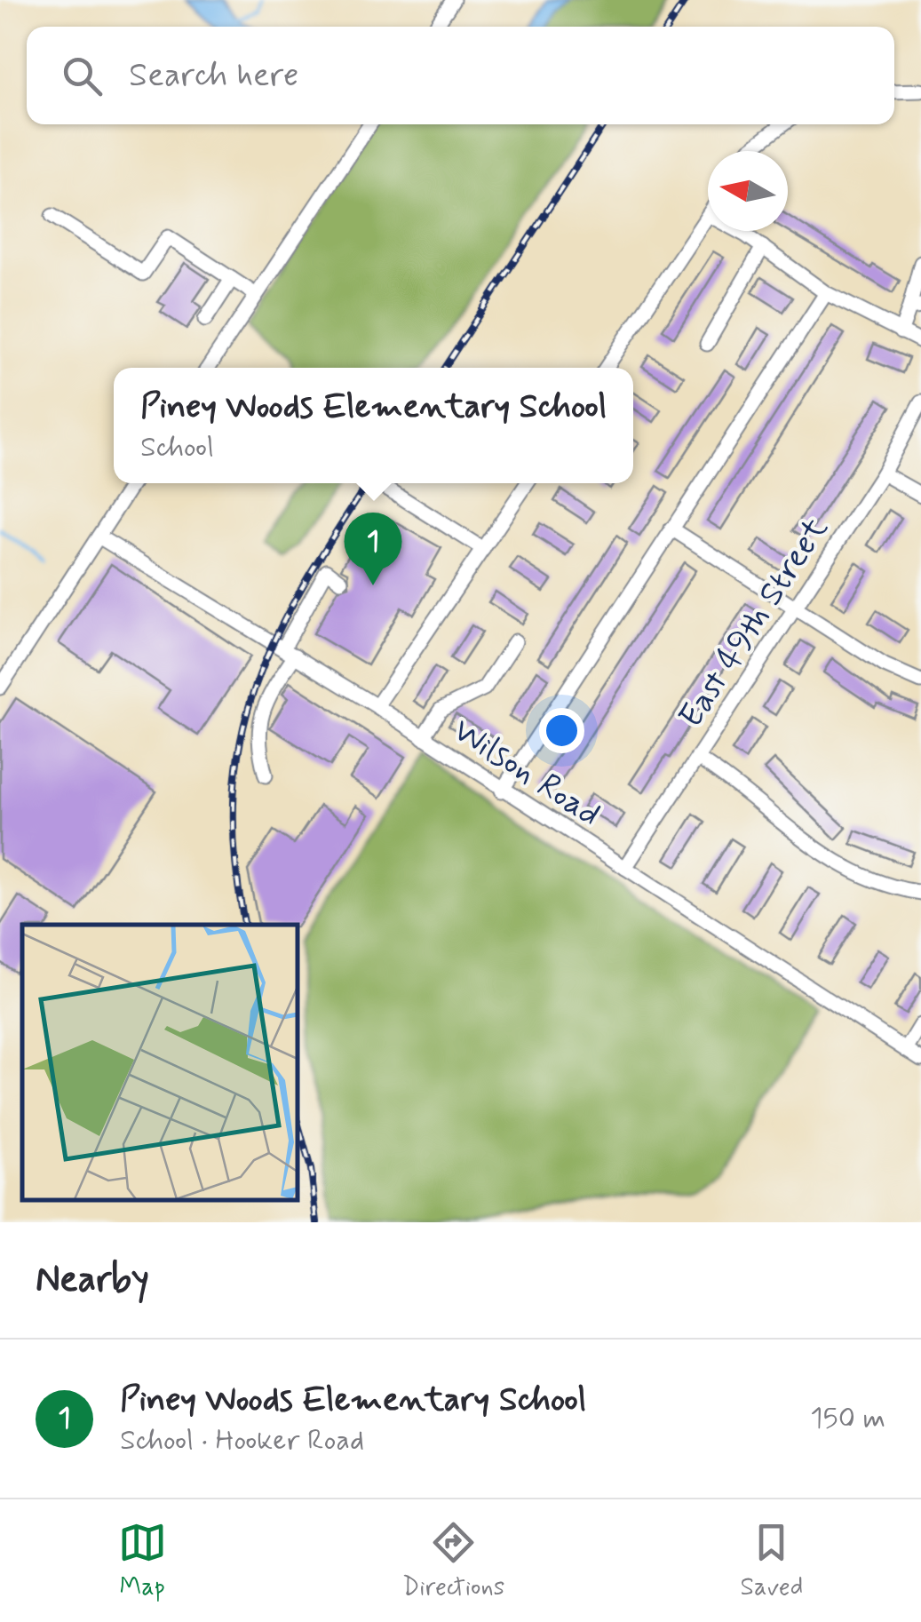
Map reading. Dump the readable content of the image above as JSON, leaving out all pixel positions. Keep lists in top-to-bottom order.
{
  "streets": {
    "street": ["East 49th Street", "Wilson Road"]
  },
  "crossings": [
    ["East 49th Street", "Wilson Road"]
  ],
  "north": "left",
  "page": {
    "search": "Search here",
    "popup": ["Piney Woods Elementary School", "School"],
    "pins": "1",
    "heading": "Nearby",
    "list": [
      {
        "mark": "1",
        "name": "Piney Woods Elementary School",
        "note": "School · Hooker Road",
        "value": "150 m"
      }
    ],
    "nav": ["Map", "Directions", "Saved"]
  }
}
